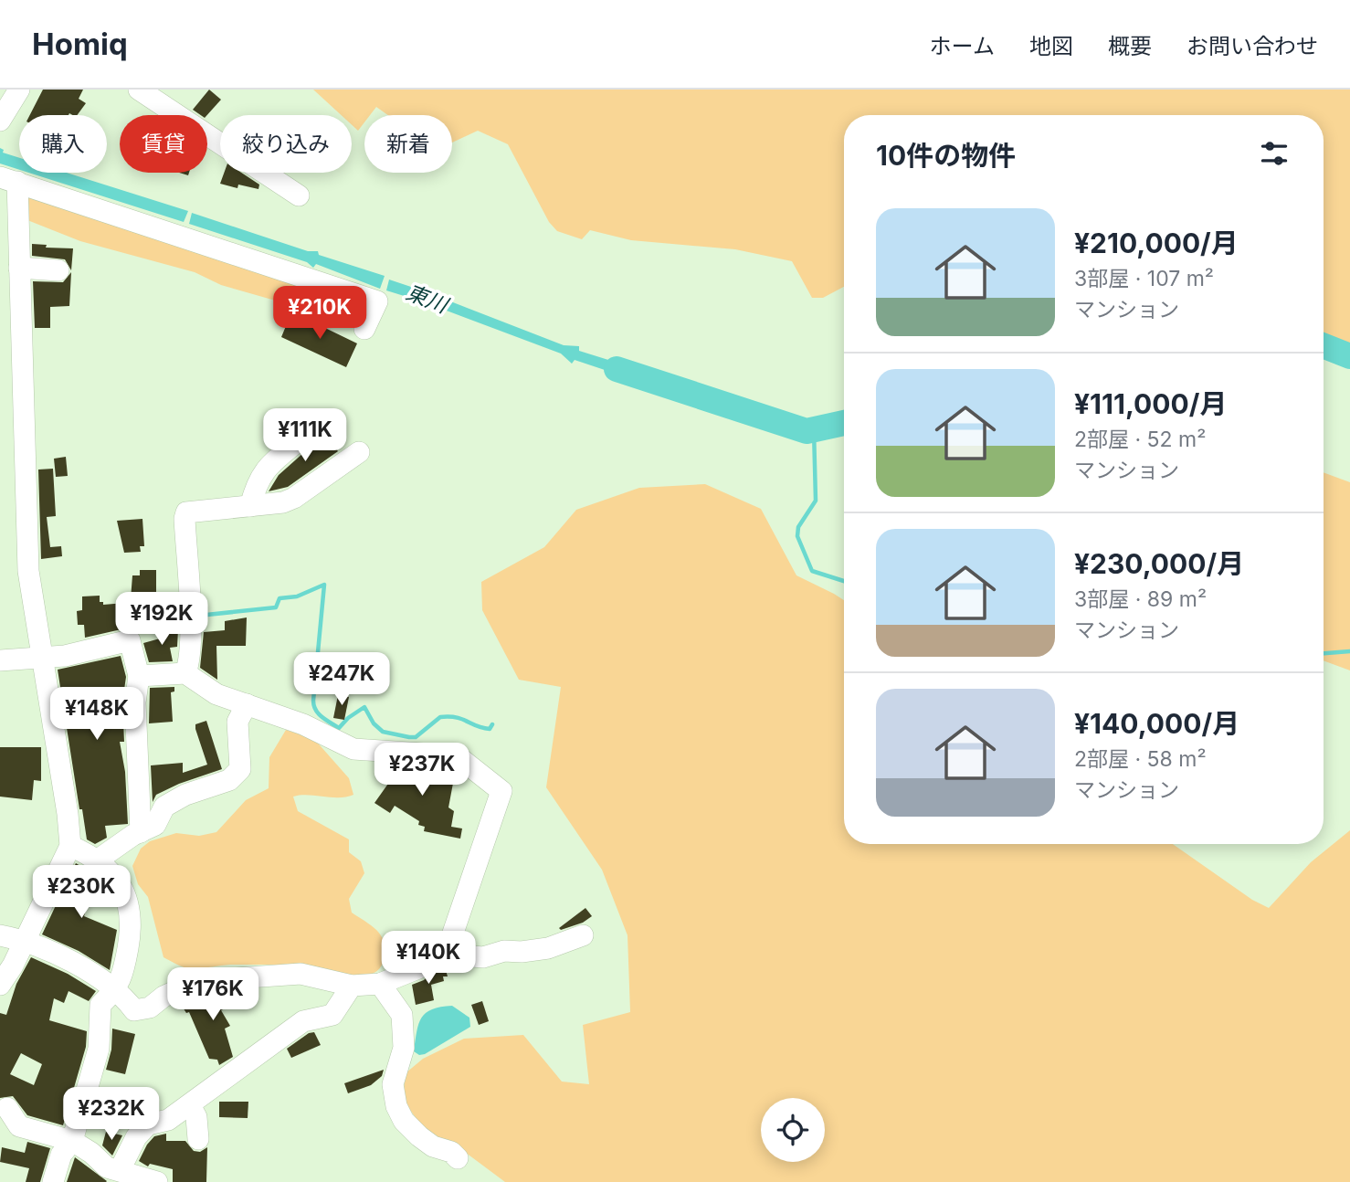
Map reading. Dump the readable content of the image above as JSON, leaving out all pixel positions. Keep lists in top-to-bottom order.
{
  "water": ["東川"],
  "page": {
    "header": "Homiq",
    "nav": [
      "ホーム",
      "地図",
      "概要",
      "お問い合わせ"
    ],
    "chip": [
      "購入",
      "賃貸",
      "絞り込み",
      "新着"
    ],
    "heading": "10件の物件",
    "list": [
      {
        "name": "¥210,000/月",
        "note": "3部屋 · 107 m² · マンション"
      },
      {
        "name": "¥111,000/月",
        "note": "2部屋 · 52 m² · マンション"
      },
      {
        "name": "¥230,000/月",
        "note": "3部屋 · 89 m² · マンション"
      },
      {
        "name": "¥140,000/月",
        "note": "2部屋 · 58 m² · マンション"
      }
    ],
    "price": [
      "¥210K",
      "¥111K",
      "¥192K",
      "¥247K",
      "¥148K",
      "¥237K",
      "¥230K",
      "¥140K",
      "¥176K",
      "¥232K"
    ]
  }
}
